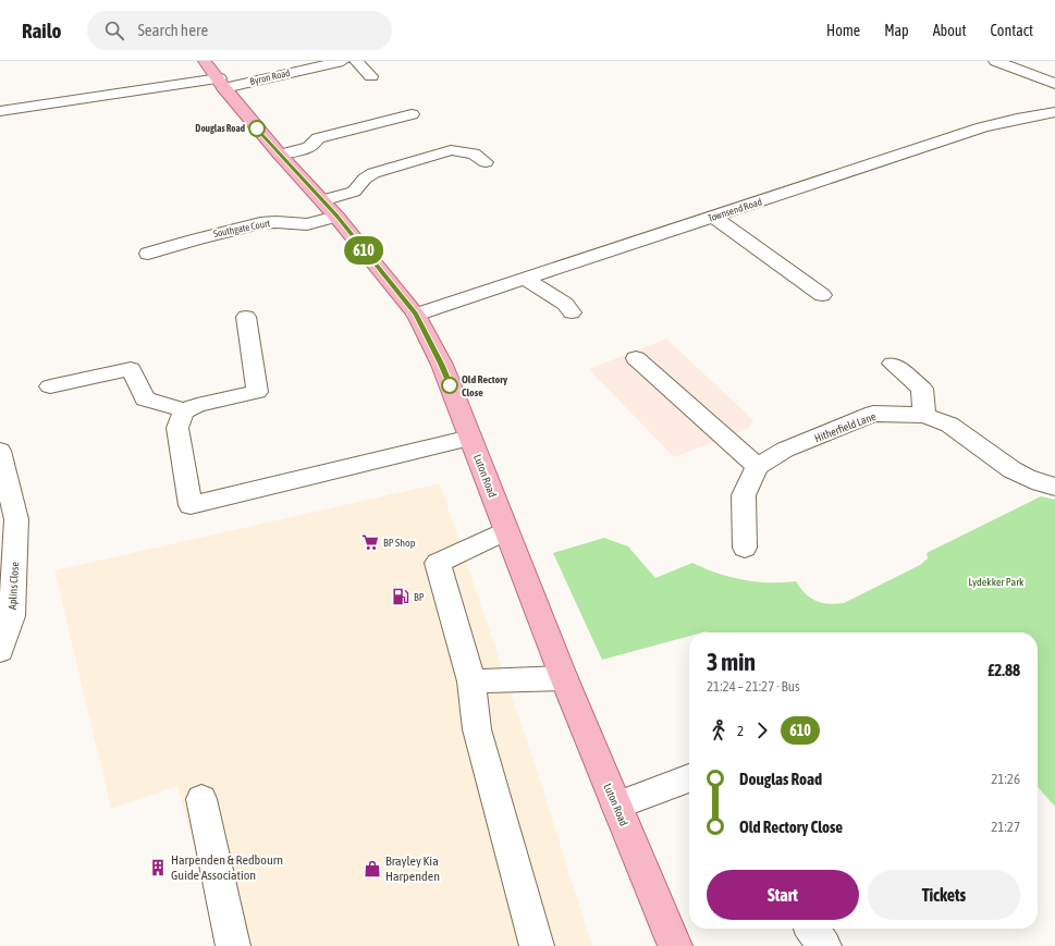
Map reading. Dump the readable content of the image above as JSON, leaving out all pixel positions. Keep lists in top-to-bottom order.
{
  "streets": {
    "main road": ["Luton Road"],
    "street": [
      "Byron Road",
      "Townsend Road",
      "Southgate Court",
      "Hitherfield Lane",
      "Aplins Close"
    ]
  },
  "crossings": [
    ["Byron Road", "Luton Road"],
    ["Townsend Road", "Luton Road"],
    ["Southgate Court", "Luton Road"]
  ],
  "parks": ["Lydekker Park"],
  "places": {
    "other": ["Douglas Road", "Old Rectory Close"],
    "supermarket": ["BP Shop"],
    "fuel station": ["BP"],
    "building": ["Harpenden & Redbourn Guide Association"],
    "shop": ["Brayley Kia Harpenden"]
  },
  "lines": ["bus line 610"],
  "page": {
    "header": "Railo",
    "search": "Search here",
    "nav": [
      "Home",
      "Map",
      "About",
      "Contact"
    ],
    "on_map": "610",
    "heading": ["3 min", "21:24 – 21:27 · Bus", "£2.88"],
    "legs": ["2", "610"],
    "list": [
      {
        "name": "Douglas Road",
        "value": "21:26"
      },
      {
        "name": "Old Rectory Close",
        "value": "21:27"
      }
    ],
    "buttons": ["Start", "Tickets"]
  }
}
